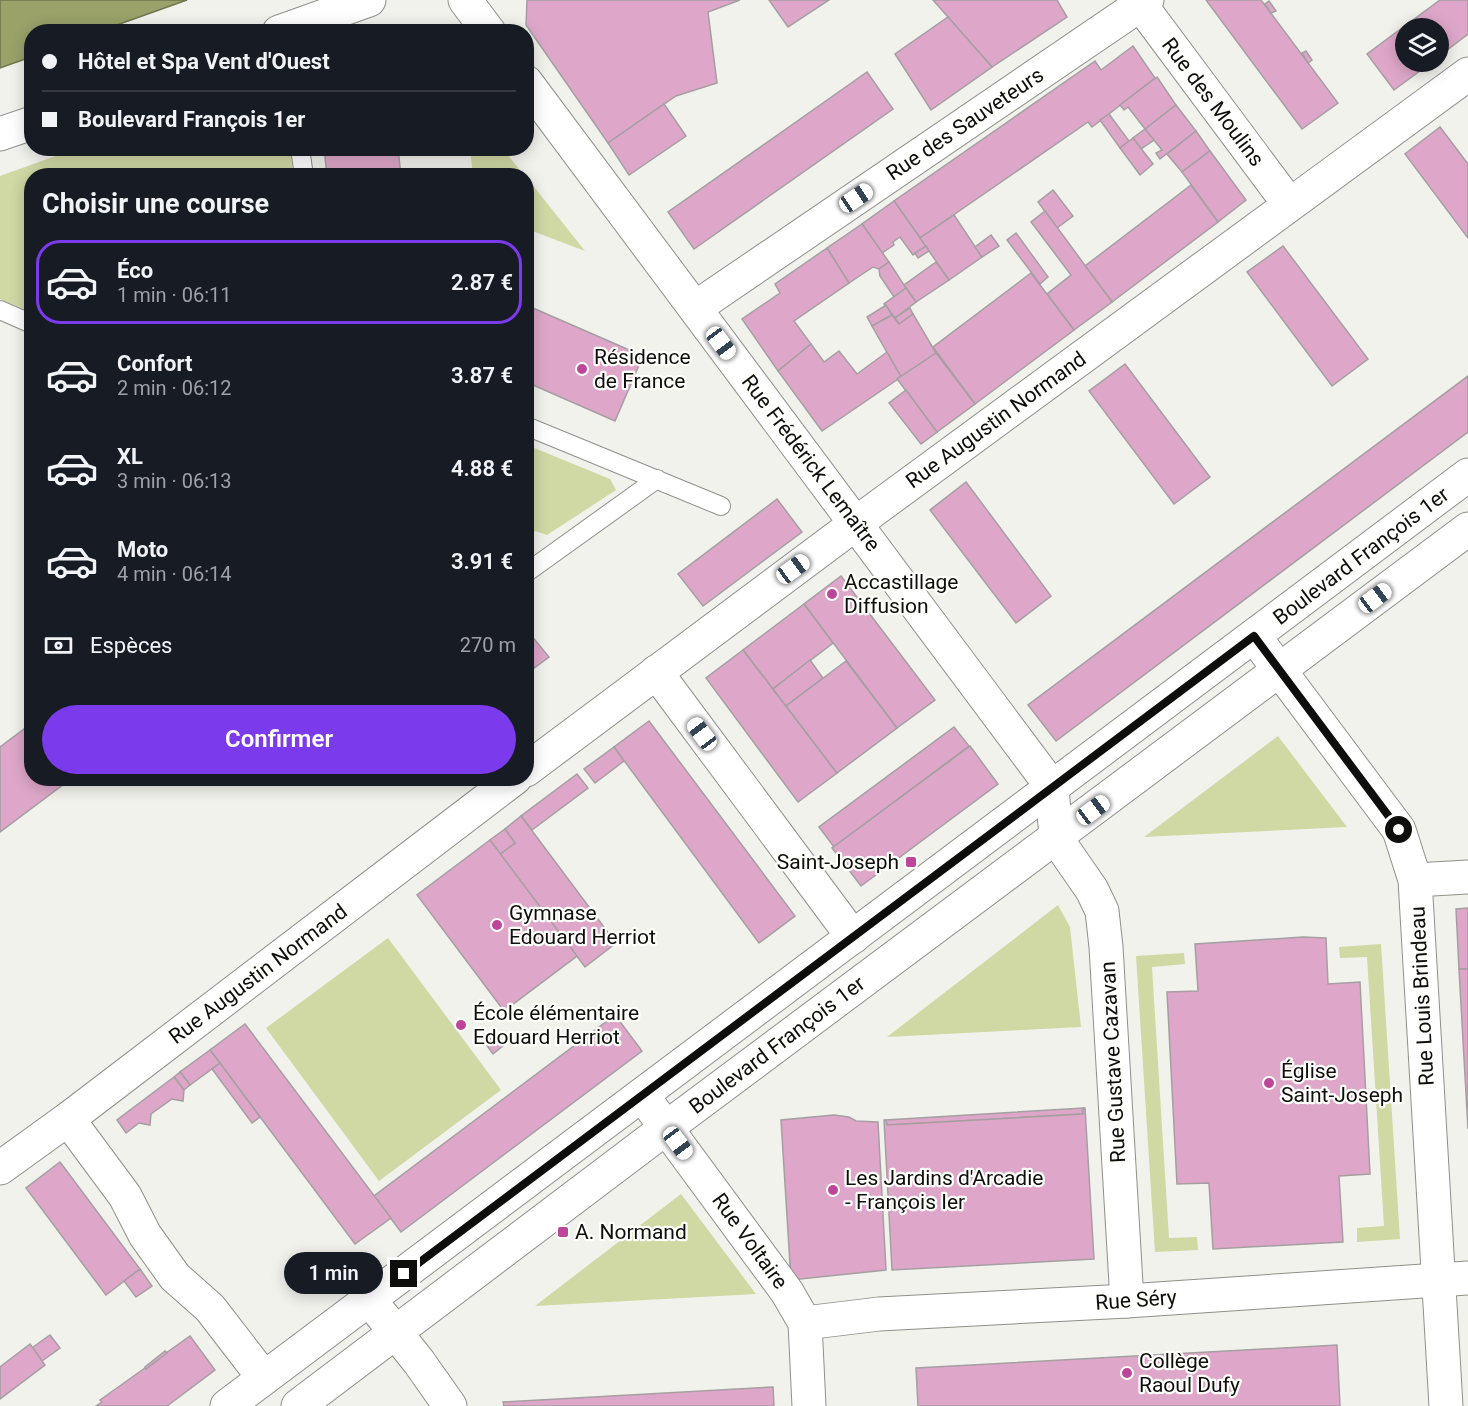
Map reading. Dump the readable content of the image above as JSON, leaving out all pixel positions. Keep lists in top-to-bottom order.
{
  "streets": {
    "street": [
      "Rue des Moulins",
      "Rue des Sauveteurs",
      "Rue Augustin Normand",
      "Rue Frédérick Lemaître",
      "Boulevard François 1er",
      "Rue Louis Brindeau",
      "Rue Gustave Cazavan",
      "Rue Voltaire",
      "Rue Séry"
    ]
  },
  "crossings": [
    ["Rue des Moulins", "Rue des Sauveteurs"],
    ["Rue des Moulins", "Rue Augustin Normand"],
    ["Rue des Sauveteurs", "Rue Frédérick Lemaître"],
    ["Rue Augustin Normand", "Rue Frédérick Lemaître"],
    ["Rue Frédérick Lemaître", "Boulevard François 1er"],
    ["Boulevard François 1er", "Rue Louis Brindeau"],
    ["Boulevard François 1er", "Rue Gustave Cazavan"],
    ["Boulevard François 1er", "Rue Voltaire"],
    ["Rue Louis Brindeau", "Rue Séry"],
    ["Rue Gustave Cazavan", "Rue Séry"],
    ["Rue Voltaire", "Rue Séry"]
  ],
  "places": {
    "other": [
      "Résidence de France",
      "Accastillage Diffusion",
      "Gymnase Edouard Herriot",
      "École élémentaire Edouard Herriot",
      "Église Saint-Joseph",
      "Les Jardins d'Arcadie - François Ier",
      "Collège Raoul Dufy"
    ],
    "transit": ["Saint-Joseph", "A. Normand"]
  },
  "page": {
    "banner": ["Hôtel et Spa Vent d'Ouest", "Boulevard François 1er"],
    "heading": "Choisir une course",
    "list": [
      {
        "name": "Éco",
        "note": "1 min · 06:11",
        "value": "2.87 €"
      },
      {
        "name": "Confort",
        "note": "2 min · 06:12",
        "value": "3.87 €"
      },
      {
        "name": "XL",
        "note": "3 min · 06:13",
        "value": "4.88 €"
      },
      {
        "name": "Moto",
        "note": "4 min · 06:14",
        "value": "3.91 €"
      }
    ],
    "pay": ["Espèces", "270 m"],
    "buttons": "Confirmer",
    "bubble": "1 min"
  }
}
